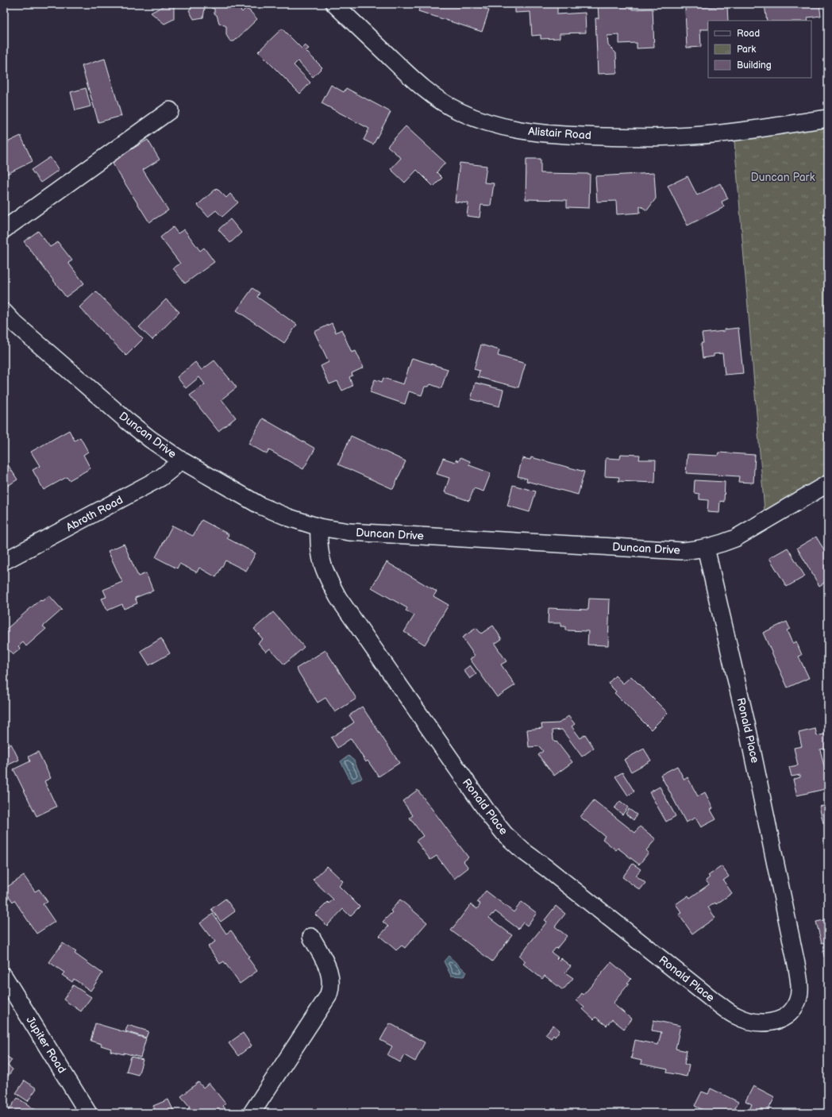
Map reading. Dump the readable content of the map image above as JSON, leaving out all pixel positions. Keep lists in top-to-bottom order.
{
  "streets": {
    "street": [
      "Alistair Road",
      "Duncan Drive",
      "Abroth Road",
      "Ronald Place",
      "Jupiter Road"
    ]
  },
  "crossings": [
    ["Duncan Drive", "Abroth Road"],
    ["Duncan Drive", "Ronald Place"]
  ],
  "parks": ["Duncan Park"],
  "legend": ["Road", "Park", "Building"]
}
